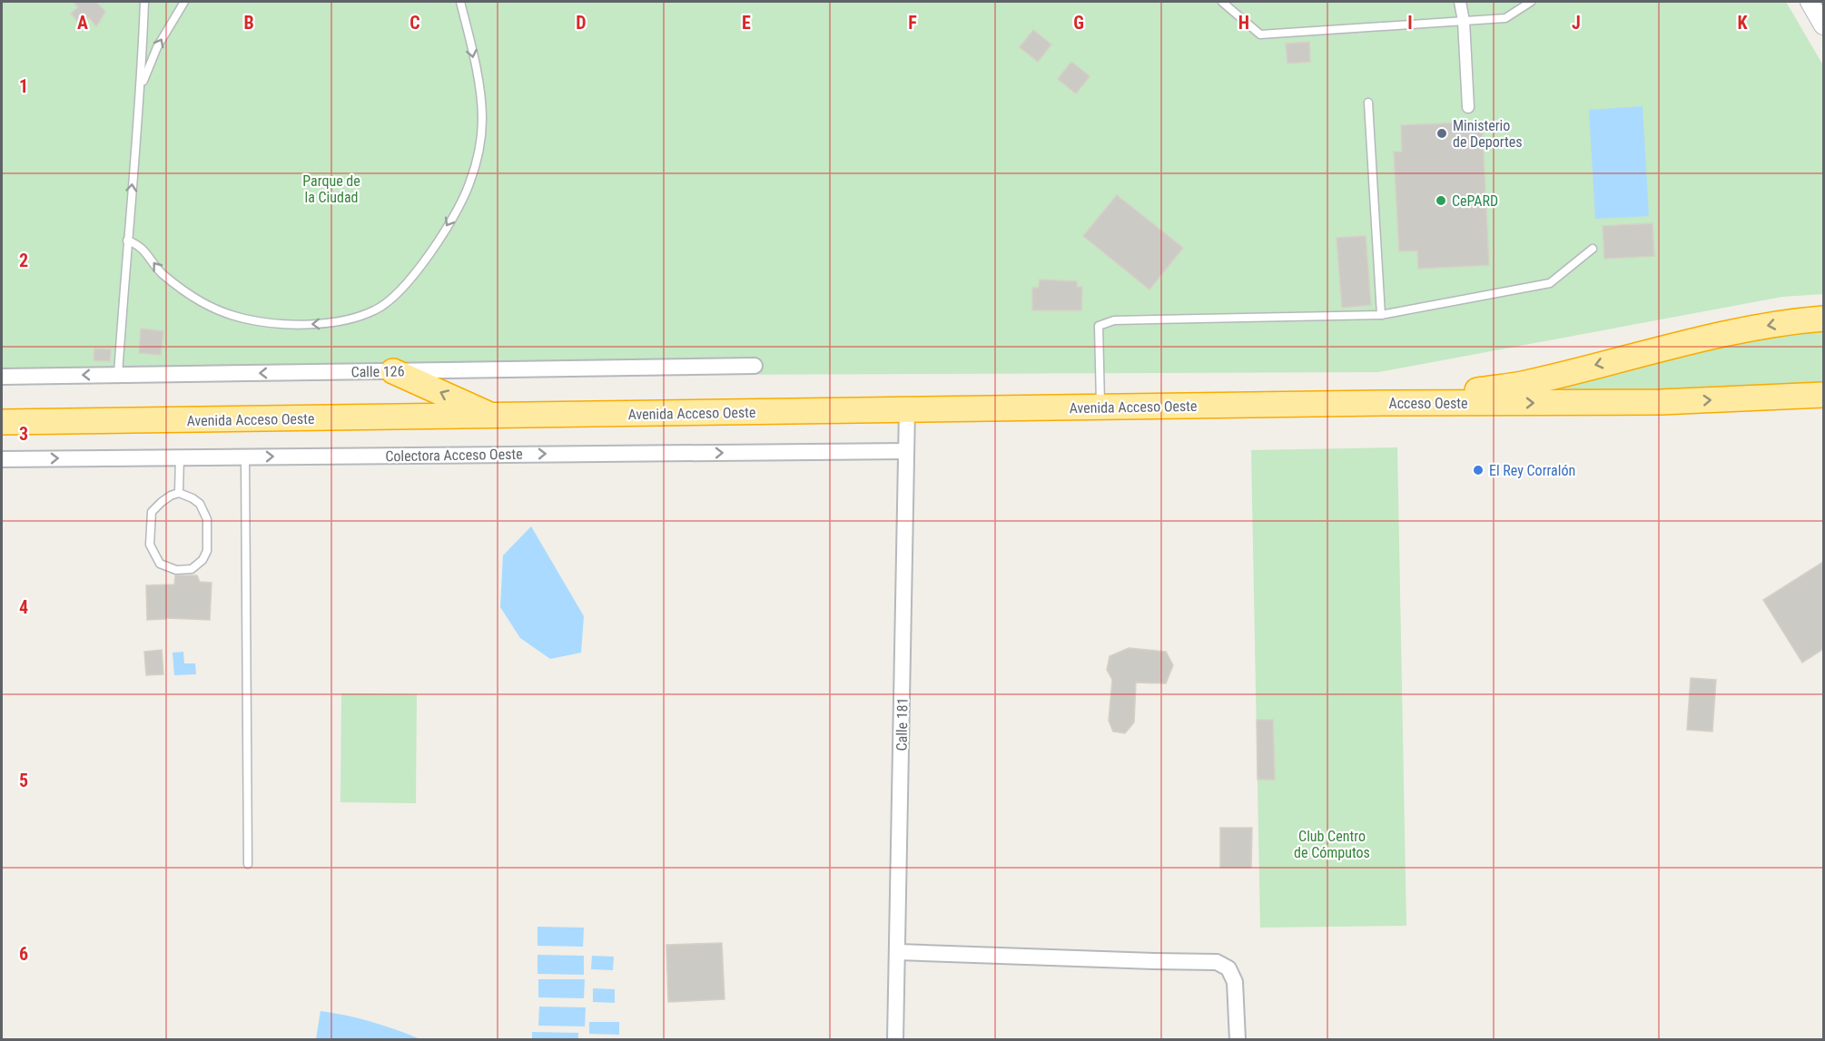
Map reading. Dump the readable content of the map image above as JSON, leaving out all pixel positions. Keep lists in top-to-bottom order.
{
  "streets": {
    "highway": ["Acceso Oeste", "Avenida Acceso Oeste"],
    "street": ["Calle 126", "Colectora Acceso Oeste", "Calle 181"]
  },
  "crossings": [
    ["Acceso Oeste", "Avenida Acceso Oeste"],
    ["Avenida Acceso Oeste", "Calle 181"],
    ["Colectora Acceso Oeste", "Calle 181"]
  ],
  "one_way": ["Calle 126", "Colectora Acceso Oeste"],
  "parks": ["Parque de la Ciudad", "Club Centro de Cómputos"],
  "places": ["Ministerio de Deportes", "CePARD", "El Rey Corralón"],
  "grid": {
    "columns": [
      "A",
      "B",
      "C",
      "D",
      "E",
      "F",
      "G",
      "H",
      "I",
      "J",
      "K"
    ],
    "rows": [
      "1",
      "2",
      "3",
      "4",
      "5",
      "6"
    ]
  }
}
